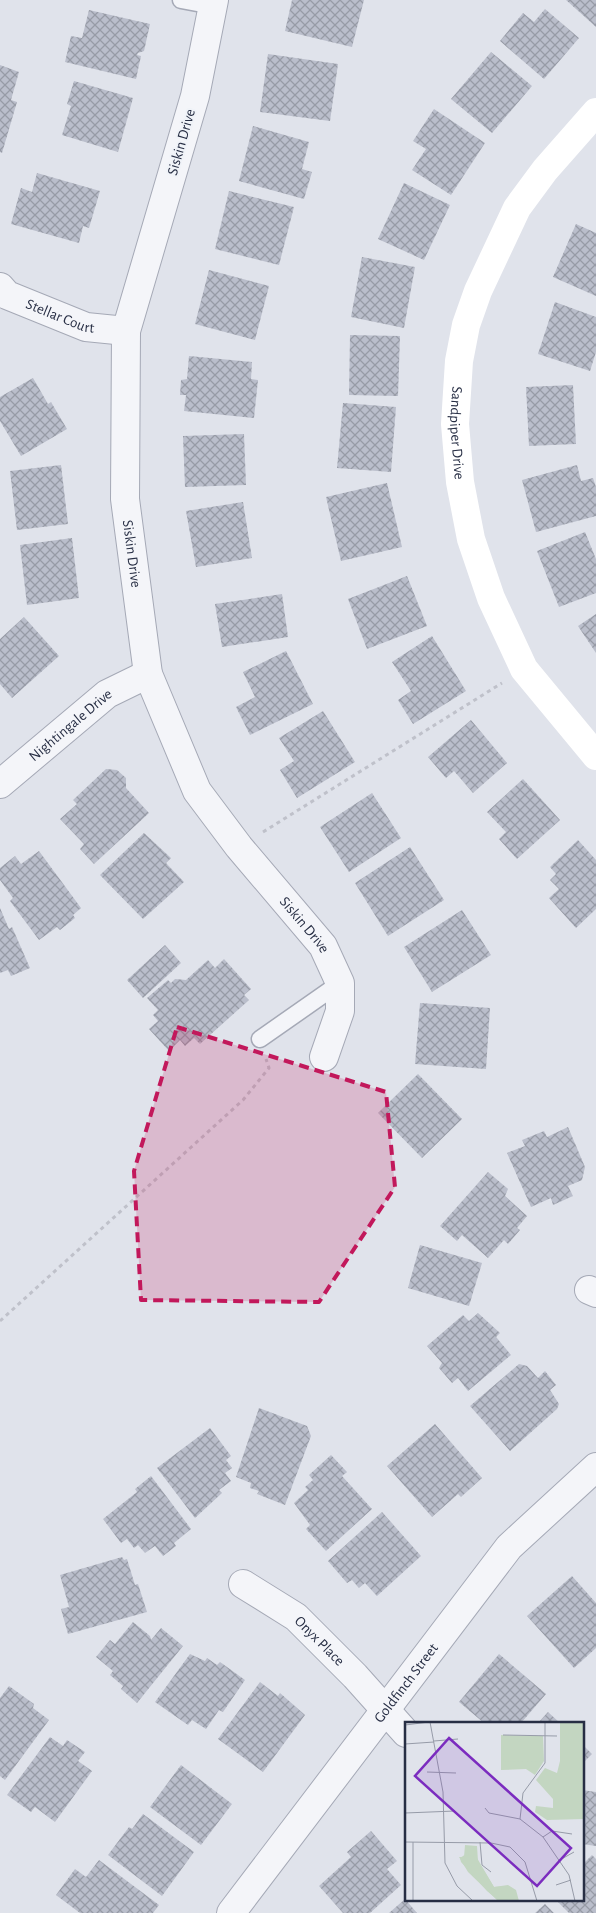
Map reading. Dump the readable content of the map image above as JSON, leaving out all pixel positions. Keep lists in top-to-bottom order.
{
  "streets": {
    "street": [
      "Siskin Drive",
      "Stellar Court",
      "Sandpiper Drive",
      "Nightingale Drive",
      "Onyx Place",
      "Goldfinch Street"
    ]
  },
  "crossings": [
    ["Siskin Drive", "Stellar Court"],
    ["Siskin Drive", "Nightingale Drive"],
    ["Onyx Place", "Goldfinch Street"]
  ]
}
